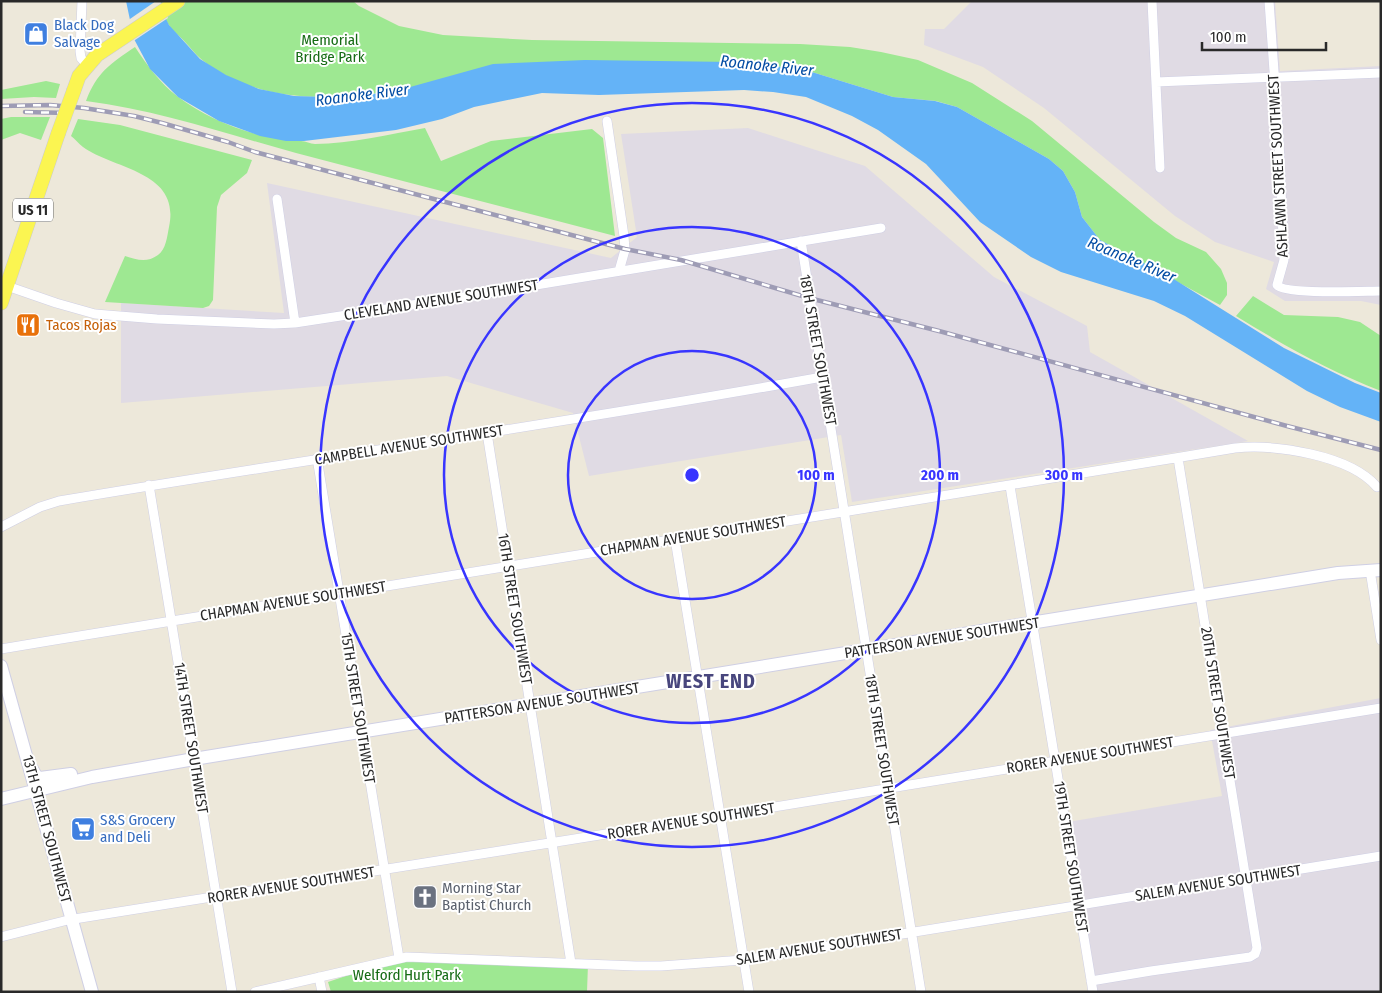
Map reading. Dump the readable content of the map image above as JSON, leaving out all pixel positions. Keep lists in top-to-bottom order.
{
  "streets": {
    "main road": ["US 11", "PATTERSON AVENUE SOUTHWEST", "13TH STREET SOUTHWEST"],
    "street": [
      "ASHLAWN STREET SOUTHWEST",
      "CLEVELAND AVENUE SOUTHWEST",
      "18TH STREET SOUTHWEST",
      "CAMPBELL AVENUE SOUTHWEST",
      "CHAPMAN AVENUE SOUTHWEST",
      "16TH STREET SOUTHWEST",
      "20TH STREET SOUTHWEST",
      "15TH STREET SOUTHWEST",
      "14TH STREET SOUTHWEST",
      "RORER AVENUE SOUTHWEST",
      "19TH STREET SOUTHWEST",
      "SALEM AVENUE SOUTHWEST"
    ]
  },
  "crossings": [
    ["US 11", "CLEVELAND AVENUE SOUTHWEST"],
    ["CLEVELAND AVENUE SOUTHWEST", "18TH STREET SOUTHWEST"],
    ["18TH STREET SOUTHWEST", "CAMPBELL AVENUE SOUTHWEST"],
    ["18TH STREET SOUTHWEST", "CHAPMAN AVENUE SOUTHWEST"],
    ["18TH STREET SOUTHWEST", "PATTERSON AVENUE SOUTHWEST"],
    ["18TH STREET SOUTHWEST", "RORER AVENUE SOUTHWEST"],
    ["18TH STREET SOUTHWEST", "SALEM AVENUE SOUTHWEST"],
    ["CAMPBELL AVENUE SOUTHWEST", "16TH STREET SOUTHWEST"],
    ["CAMPBELL AVENUE SOUTHWEST", "15TH STREET SOUTHWEST"],
    ["CAMPBELL AVENUE SOUTHWEST", "14TH STREET SOUTHWEST"],
    ["CHAPMAN AVENUE SOUTHWEST", "16TH STREET SOUTHWEST"],
    ["CHAPMAN AVENUE SOUTHWEST", "20TH STREET SOUTHWEST"],
    ["CHAPMAN AVENUE SOUTHWEST", "15TH STREET SOUTHWEST"],
    ["CHAPMAN AVENUE SOUTHWEST", "14TH STREET SOUTHWEST"],
    ["CHAPMAN AVENUE SOUTHWEST", "19TH STREET SOUTHWEST"],
    ["16TH STREET SOUTHWEST", "PATTERSON AVENUE SOUTHWEST"],
    ["16TH STREET SOUTHWEST", "RORER AVENUE SOUTHWEST"],
    ["16TH STREET SOUTHWEST", "SALEM AVENUE SOUTHWEST"],
    ["PATTERSON AVENUE SOUTHWEST", "20TH STREET SOUTHWEST"],
    ["PATTERSON AVENUE SOUTHWEST", "15TH STREET SOUTHWEST"],
    ["PATTERSON AVENUE SOUTHWEST", "14TH STREET SOUTHWEST"],
    ["PATTERSON AVENUE SOUTHWEST", "13TH STREET SOUTHWEST"],
    ["PATTERSON AVENUE SOUTHWEST", "19TH STREET SOUTHWEST"],
    ["20TH STREET SOUTHWEST", "RORER AVENUE SOUTHWEST"],
    ["20TH STREET SOUTHWEST", "19TH STREET SOUTHWEST"],
    ["20TH STREET SOUTHWEST", "SALEM AVENUE SOUTHWEST"],
    ["15TH STREET SOUTHWEST", "RORER AVENUE SOUTHWEST"],
    ["15TH STREET SOUTHWEST", "SALEM AVENUE SOUTHWEST"],
    ["14TH STREET SOUTHWEST", "RORER AVENUE SOUTHWEST"],
    ["RORER AVENUE SOUTHWEST", "13TH STREET SOUTHWEST"],
    ["RORER AVENUE SOUTHWEST", "19TH STREET SOUTHWEST"],
    ["19TH STREET SOUTHWEST", "SALEM AVENUE SOUTHWEST"]
  ],
  "districts": ["WEST END"],
  "water": ["Roanoke River"],
  "parks": ["Memorial Bridge Park", "Welford Hurt Park"],
  "places": {
    "shop": ["Black Dog Salvage"],
    "restaurant": ["Tacos Rojas"],
    "supermarket": ["S&S Grocery and Deli"],
    "church": ["Morning Star Baptist Church"]
  },
  "scale_bar": "100 m",
  "rings": ["100 m", "200 m", "300 m"]
}
